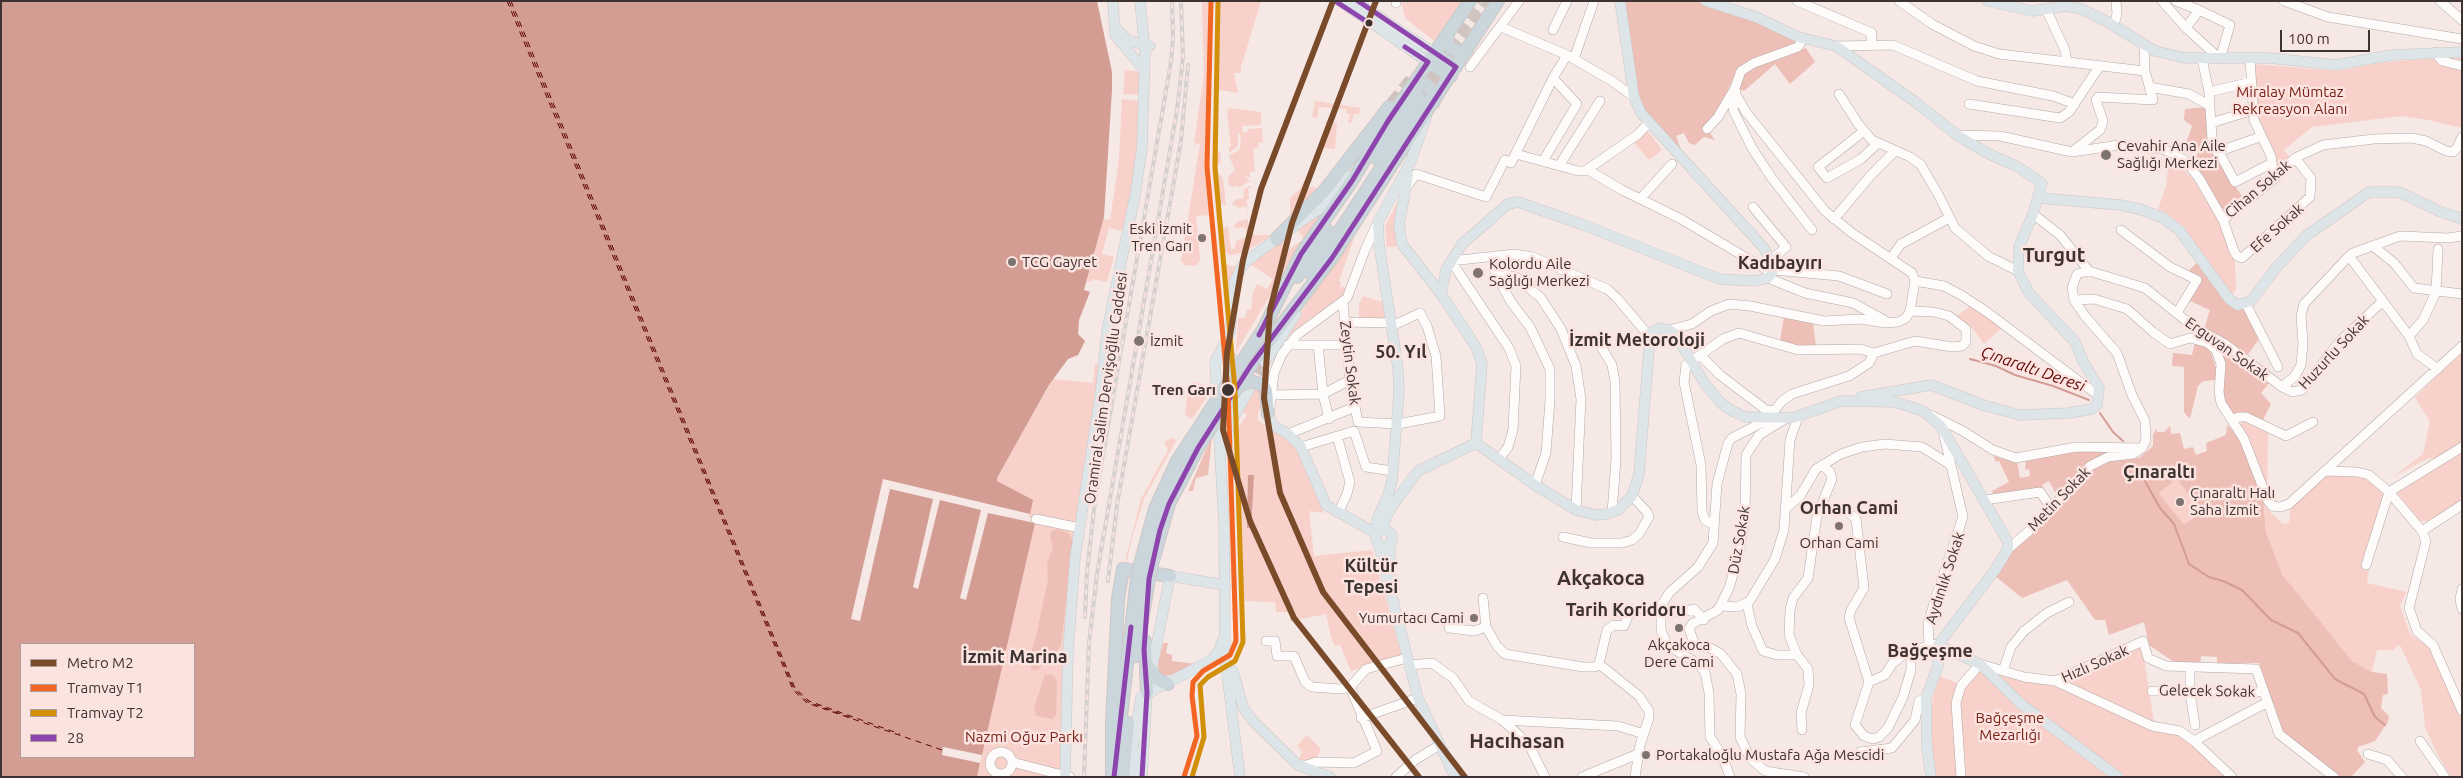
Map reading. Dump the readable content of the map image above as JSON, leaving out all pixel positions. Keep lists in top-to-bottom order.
{
  "streets": {
    "main road": ["Oramiral Salim Dervişoğllu Caddesi"],
    "street": [
      "Cihan Sokak",
      "Efe Sokak",
      "Erguvan Sokak",
      "Huzurlu Sokak",
      "Zeytin Sokak",
      "Metin Sokak",
      "Düz Sokak",
      "Aydınlık Sokak",
      "Hızlı Sokak",
      "Gelecek Sokak"
    ]
  },
  "crossings": [
    ["Cihan Sokak", "Efe Sokak"],
    ["Erguvan Sokak", "Huzurlu Sokak"],
    ["Hızlı Sokak", "Gelecek Sokak"]
  ],
  "districts": [
    "Turgut",
    "Kadıbayırı",
    "İzmit Metoroloji",
    "50. Yıl",
    "Çınaraltı",
    "Orhan Cami",
    "Kültür Tepesi",
    "Akçakoca",
    "Tarih Koridoru",
    "Bağçeşme",
    "İzmit Marina",
    "Hacıhasan"
  ],
  "water": ["Çınaraltı Deresi"],
  "parks": ["Miralay Mümtaz Rekreasyon Alanı", "Bağçeşme Mezarlığı", "Nazmi Oğuz Parkı"],
  "places": [
    "Cevahir Ana Aile Sağlığı Merkezi",
    "Eski İzmit Tren Garı",
    "TCG Gayret",
    "Kolordu Aile Sağlığı Merkezi",
    "İzmit",
    "Tren Garı",
    "Çınaraltı Halı Saha İzmit",
    "Orhan Cami",
    "Yumurtacı Cami",
    "Akçakoca Dere Cami",
    "Portakaloğlu Mustafa Ağa Mescidi"
  ],
  "lines": [
    "metro line M2",
    "tram line T1",
    "tram line T2",
    "transit line 28"
  ],
  "legend": [
    "Metro M2",
    "Tramvay T1",
    "Tramvay T2",
    "28"
  ],
  "scale_bar": "100 m"
}
